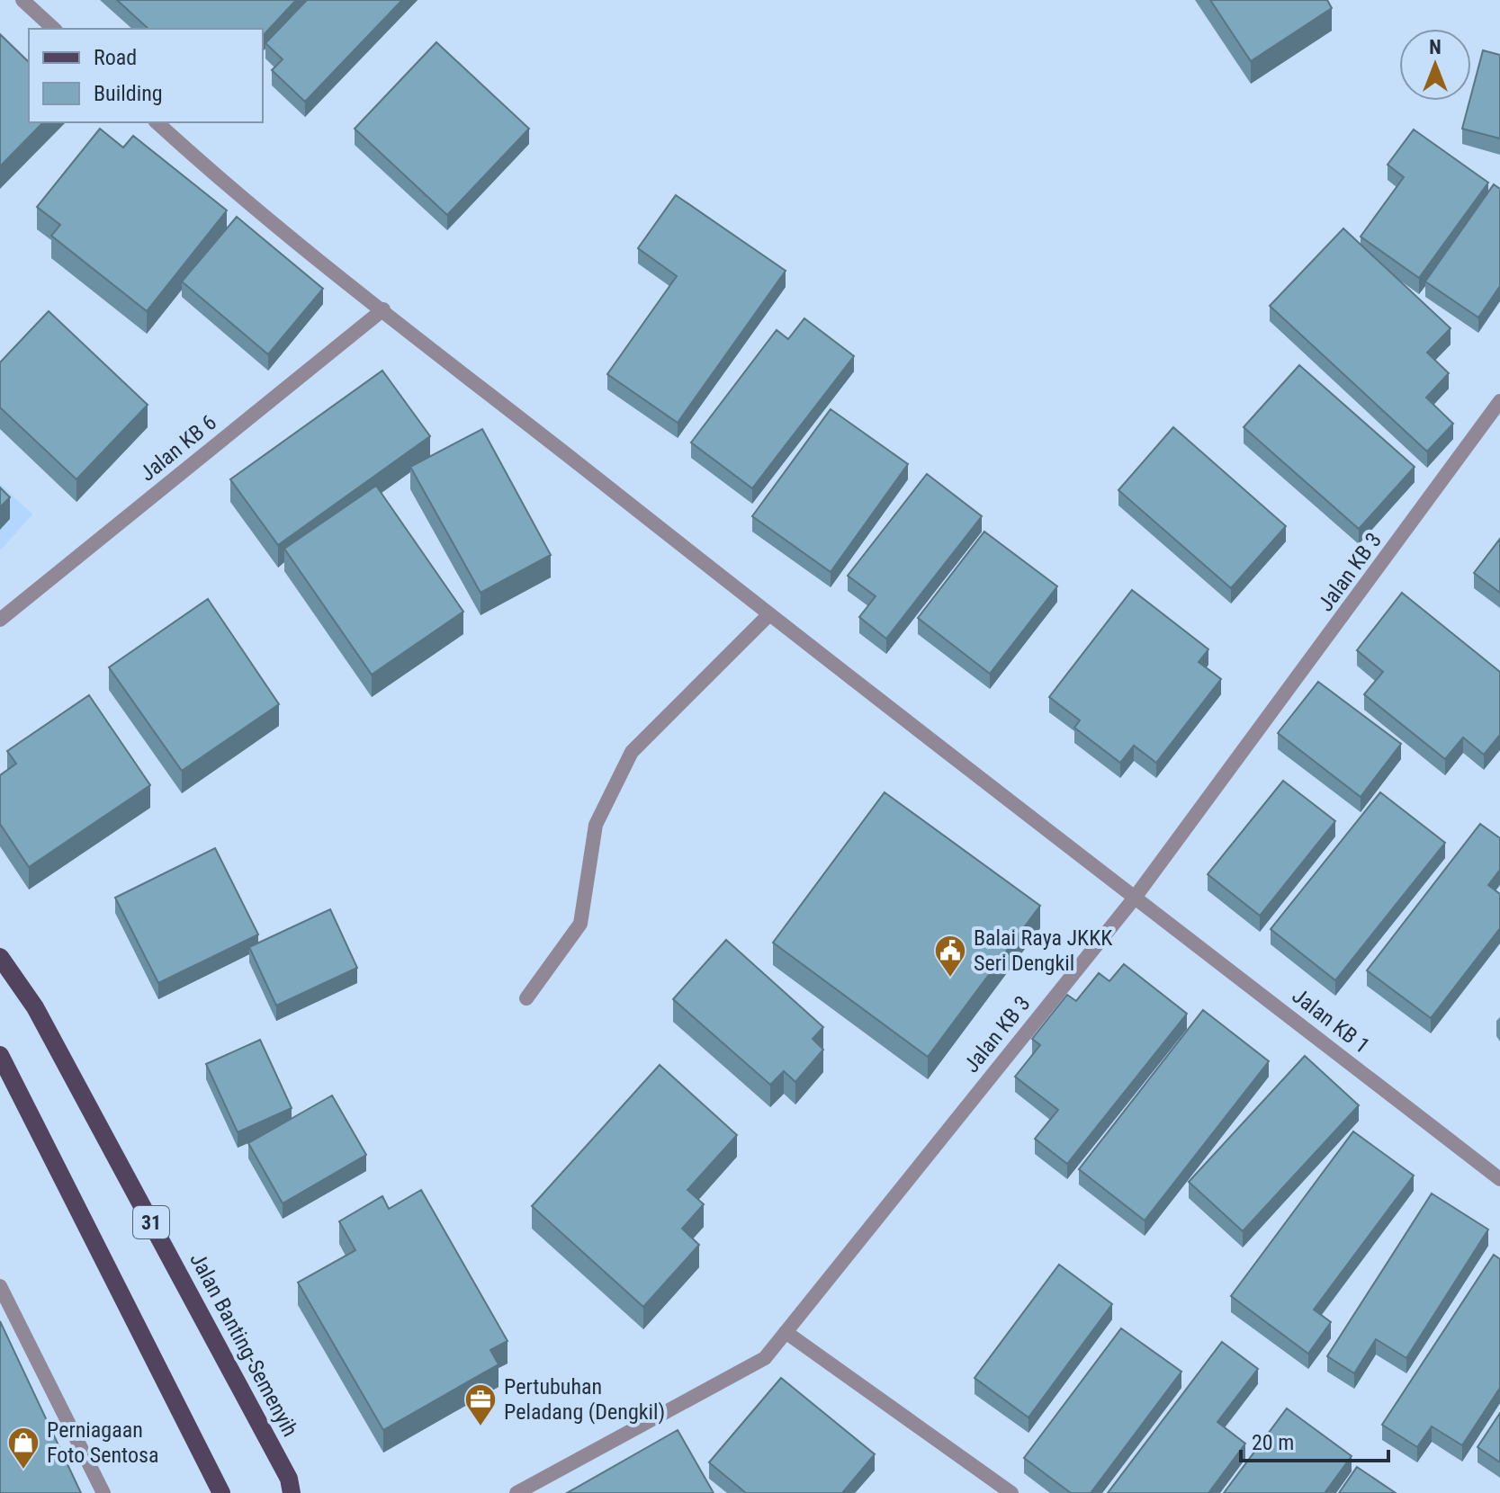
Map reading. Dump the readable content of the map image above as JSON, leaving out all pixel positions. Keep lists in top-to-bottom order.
{
  "streets": {
    "main road": ["31", "Jalan Banting-Semenyih"],
    "street": ["Jalan KB 6", "Jalan KB 3", "Jalan KB 1"]
  },
  "crossings": [
    ["Jalan KB 6", "Jalan KB 1"],
    ["Jalan KB 3", "Jalan KB 1"]
  ],
  "places": {
    "public building": ["Balai Raya JKKK Seri Dengkil"],
    "office": ["Pertubuhan Peladang (Dengkil)"],
    "shop": ["Perniagaan Foto Sentosa"]
  },
  "legend": ["Road", "Building"],
  "scale_bar": "20 m",
  "north": "top"
}
